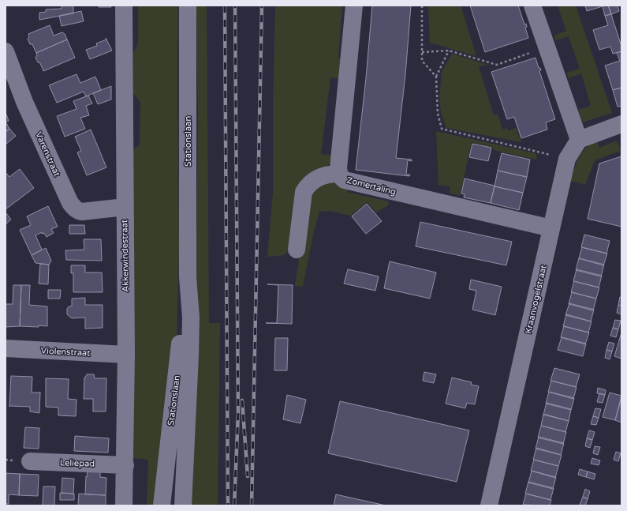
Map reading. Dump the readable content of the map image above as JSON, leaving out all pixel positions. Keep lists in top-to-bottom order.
{
  "streets": {
    "street": [
      "Stationslaan",
      "Varenstraat",
      "Zomertaling",
      "Akkerwindestraat",
      "Kraanvogelstraat",
      "Violenstraat",
      "Leliepad"
    ]
  },
  "crossings": [
    ["Varenstraat", "Akkerwindestraat"],
    ["Zomertaling", "Kraanvogelstraat"],
    ["Akkerwindestraat", "Violenstraat"],
    ["Akkerwindestraat", "Leliepad"]
  ]
}
